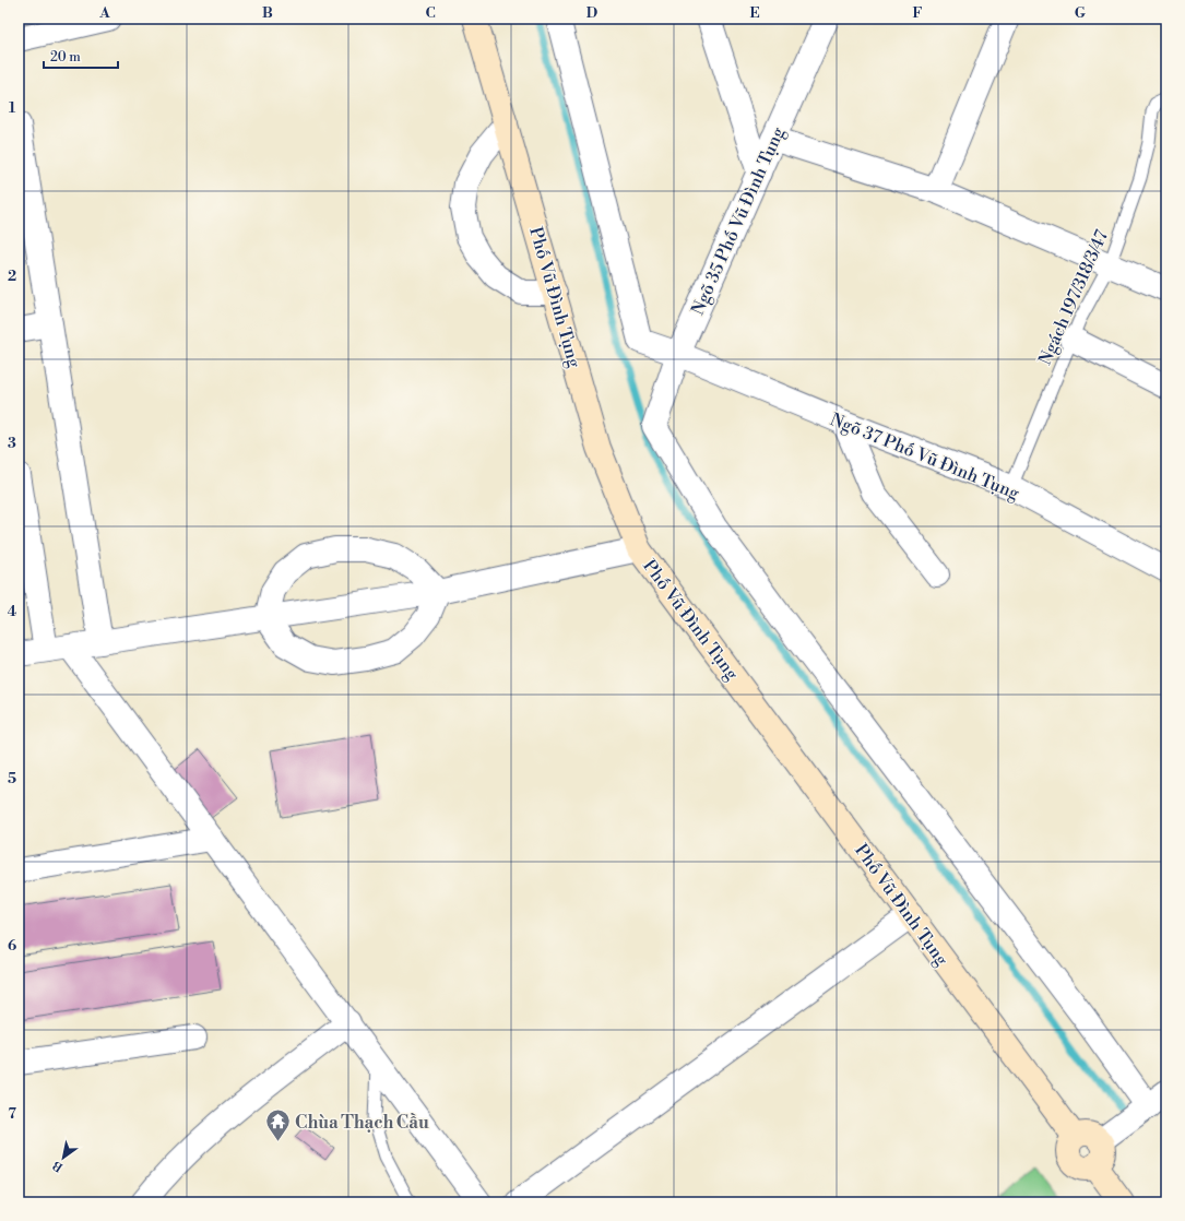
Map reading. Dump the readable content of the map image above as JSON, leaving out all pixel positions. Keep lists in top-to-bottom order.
{
  "streets": {
    "street": ["Ngõ 35 Phố Vũ Đình Tụng", "Phố Vũ Đình Tụng", "Ngõ 37 Phố Vũ Đình Tụng"],
    "lane": ["Ngách 197/318/3/47"]
  },
  "crossings": [
    ["Ngõ 35 Phố Vũ Đình Tụng", "Ngõ 37 Phố Vũ Đình Tụng"],
    ["Ngách 197/318/3/47", "Ngõ 37 Phố Vũ Đình Tụng"]
  ],
  "places": {
    "temple": ["Chùa Thạch Cầu"]
  },
  "scale_bar": "20 m",
  "north": "bottom left",
  "grid": {
    "columns": [
      "A",
      "B",
      "C",
      "D",
      "E",
      "F",
      "G"
    ],
    "rows": [
      "1",
      "2",
      "3",
      "4",
      "5",
      "6",
      "7"
    ]
  }
}
